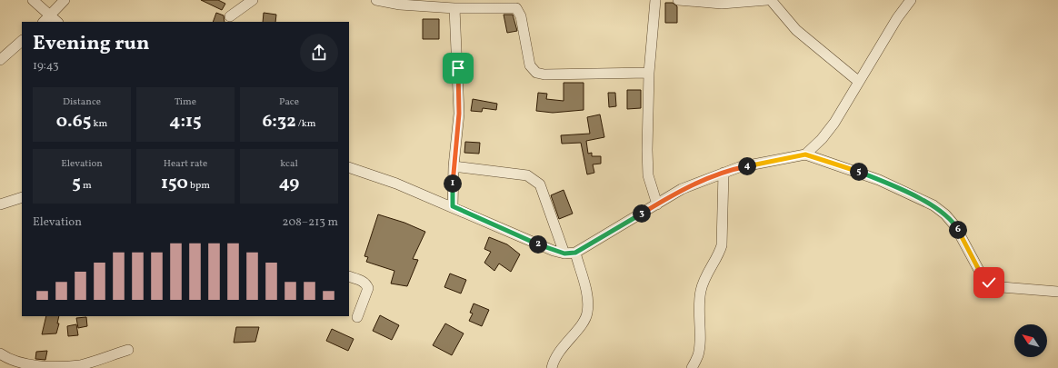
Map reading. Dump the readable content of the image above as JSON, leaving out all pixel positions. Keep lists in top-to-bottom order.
{
  "north": "top left",
  "page": {
    "heading": ["Evening run", "19:43"],
    "stats": [
      ["Distance", "0.65 km"],
      ["Time", "4:15"],
      ["Pace", "6:32 /km"],
      ["Elevation", "5 m"],
      ["Heart rate", "150 bpm"],
      ["kcal", "49"]
    ],
    "pins": [
      "4",
      "5",
      "1",
      "3",
      "6",
      "2"
    ],
    "chart": ["Elevation", "208–213 m"]
  }
}
